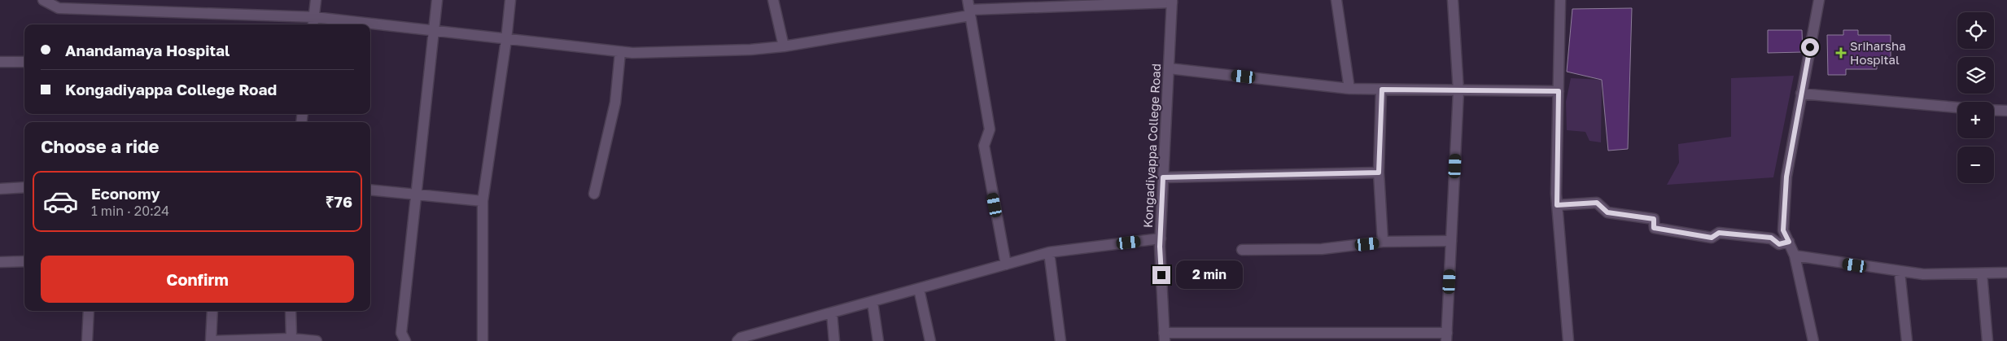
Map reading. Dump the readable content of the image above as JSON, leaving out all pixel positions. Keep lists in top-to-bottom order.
{
  "streets": {
    "street": ["Kongadiyappa College Road"]
  },
  "places": {
    "health": ["Sriharsha Hospital"]
  },
  "page": {
    "map_buttons": ["+", "−"],
    "banner": ["Anandamaya Hospital", "Kongadiyappa College Road"],
    "heading": "Choose a ride",
    "list": [
      {
        "name": "Economy",
        "note": "1 min · 20:24",
        "value": "₹76"
      }
    ],
    "buttons": "Confirm",
    "bubble": "2 min"
  }
}
